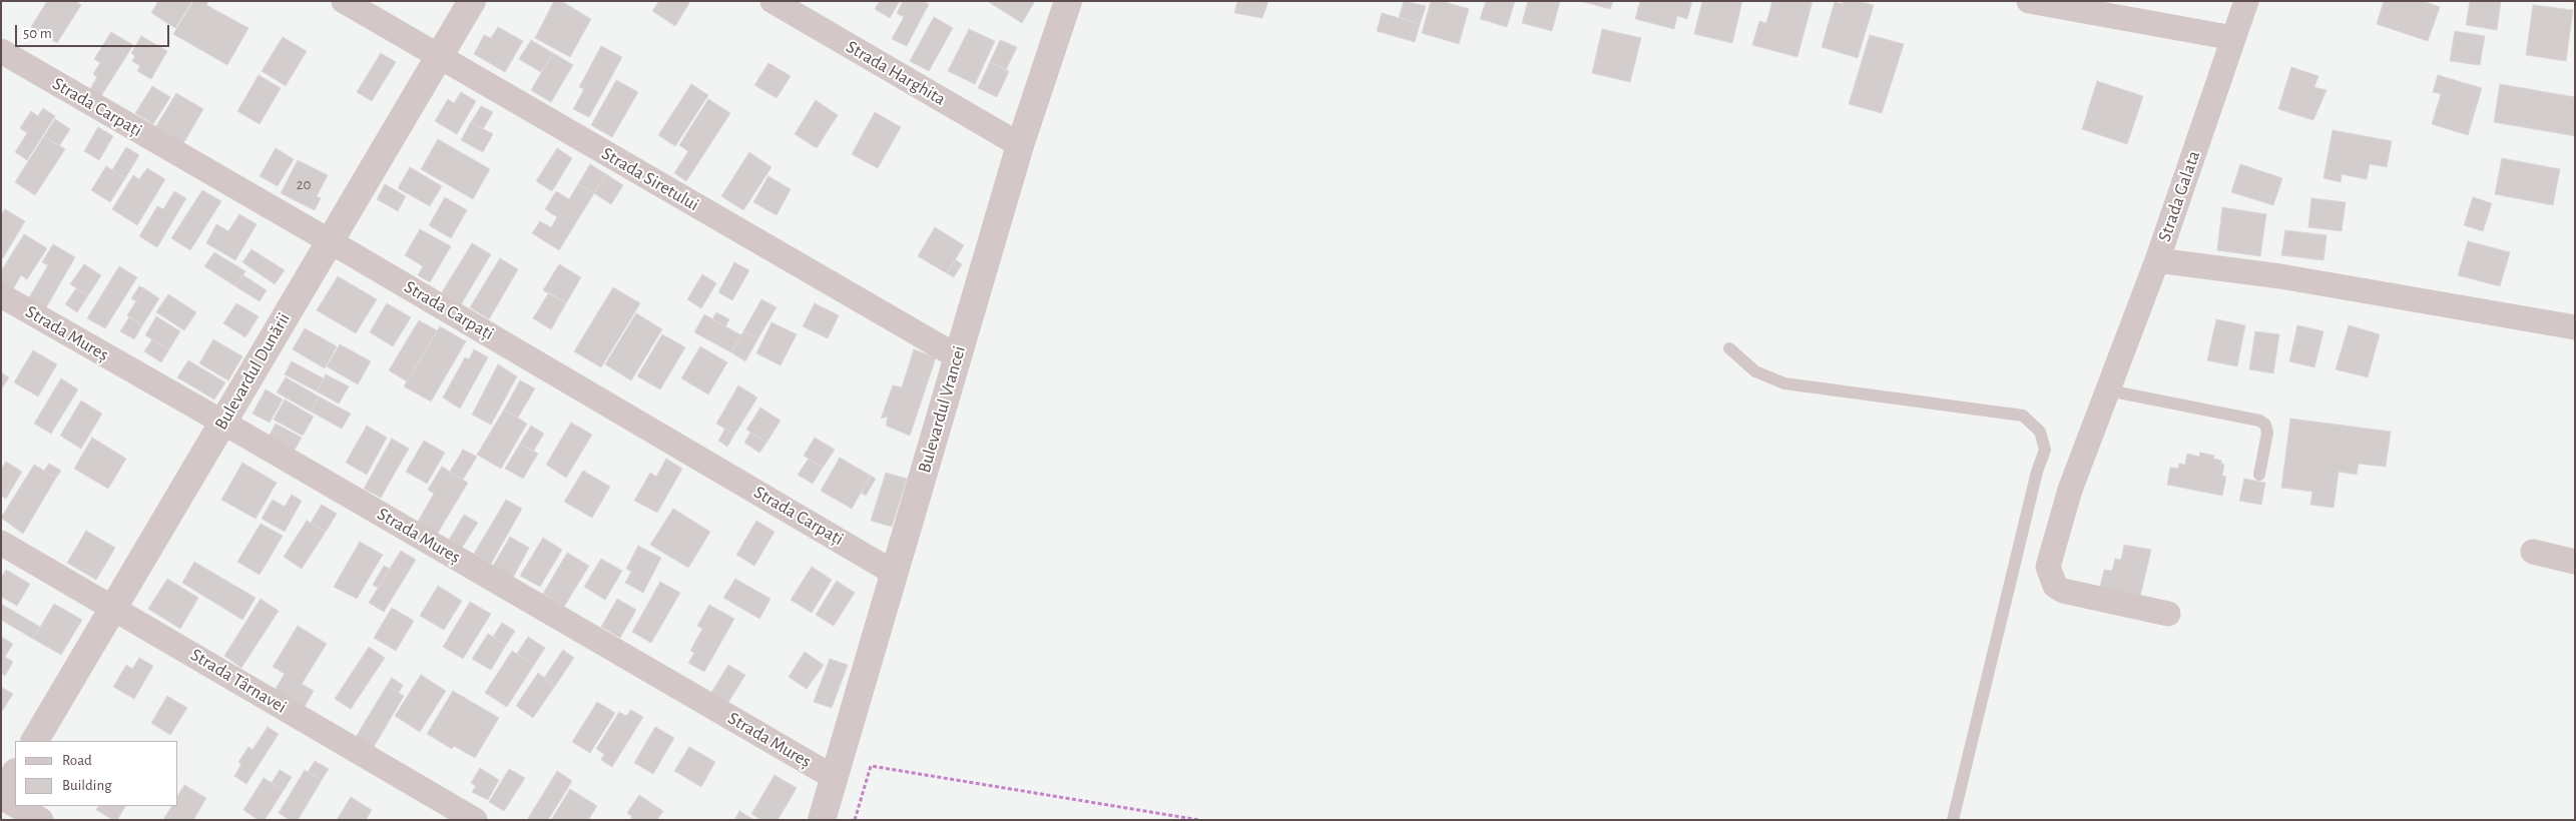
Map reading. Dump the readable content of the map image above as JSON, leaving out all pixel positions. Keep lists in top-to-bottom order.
{
  "streets": {
    "street": [
      "Strada Harghita",
      "Strada Carpați",
      "Strada Siretului",
      "Strada Galata",
      "Strada Mureș",
      "Bulevardul Dunării",
      "Bulevardul Vrancei",
      "Strada Târnavei"
    ]
  },
  "crossings": [
    ["Strada Harghita", "Bulevardul Vrancei"],
    ["Strada Carpați", "Bulevardul Dunării"],
    ["Strada Carpați", "Bulevardul Vrancei"],
    ["Strada Siretului", "Bulevardul Dunării"],
    ["Strada Siretului", "Bulevardul Vrancei"],
    ["Strada Mureș", "Bulevardul Dunării"],
    ["Strada Mureș", "Bulevardul Vrancei"],
    ["Bulevardul Dunării", "Strada Târnavei"]
  ],
  "house_numbers": ["20"],
  "legend": ["Road", "Building"],
  "scale_bar": "50 m"
}
